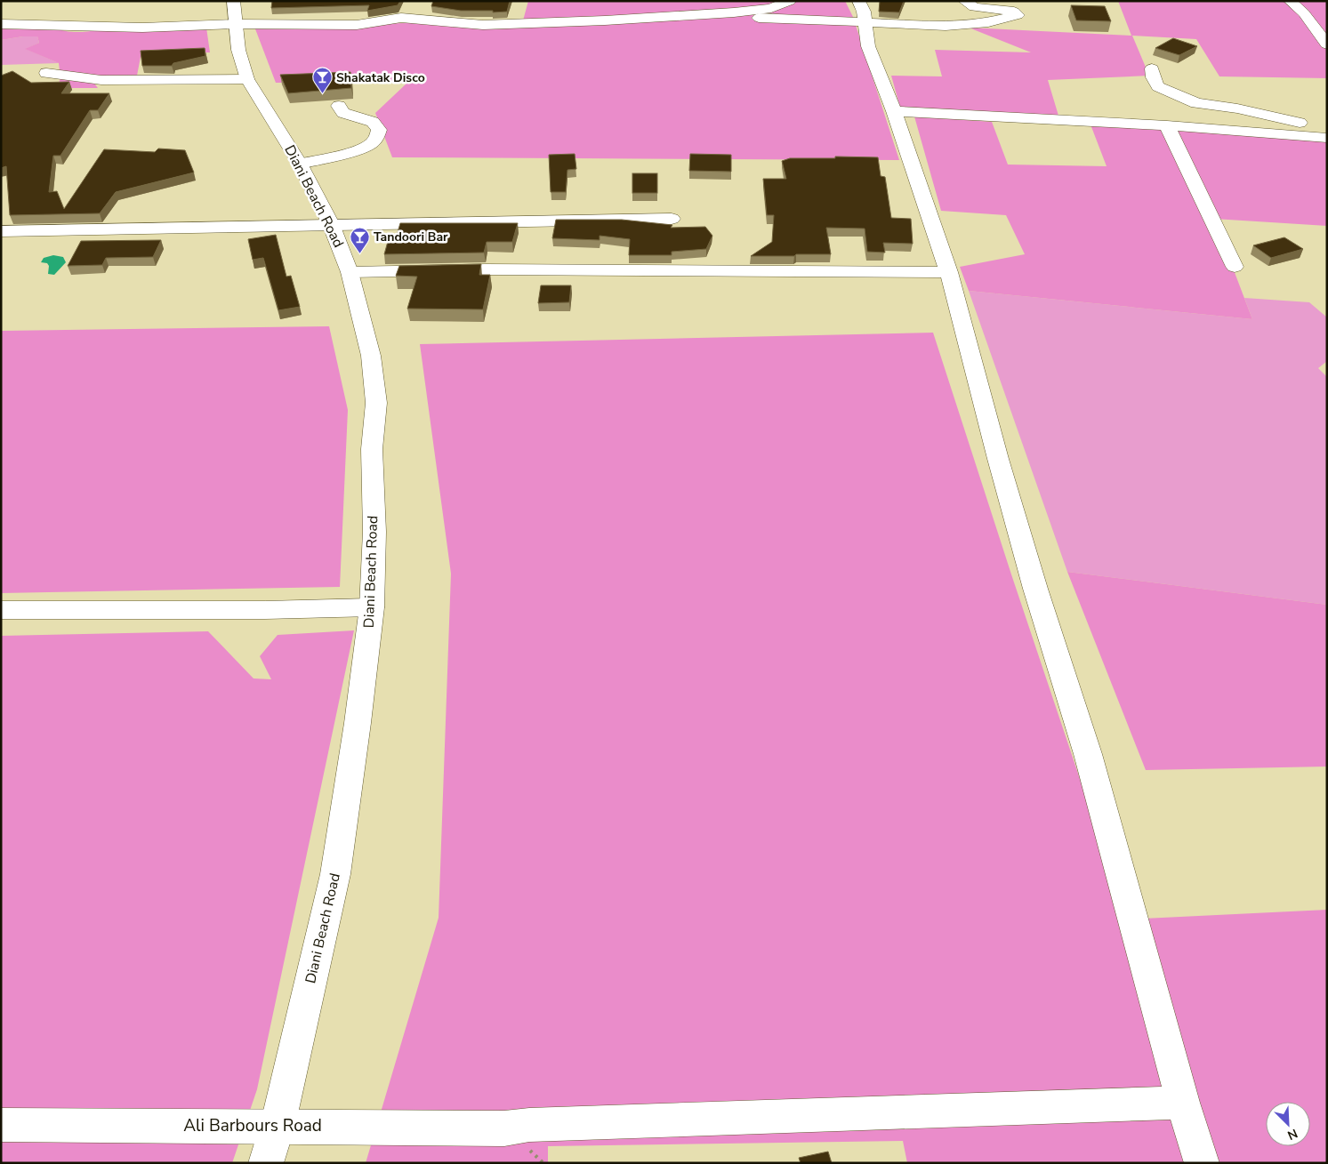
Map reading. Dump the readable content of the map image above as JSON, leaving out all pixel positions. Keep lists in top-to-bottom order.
{
  "streets": {
    "street": ["Diani Beach Road", "Ali Barbours Road"]
  },
  "crossings": [
    ["Diani Beach Road", "Ali Barbours Road"]
  ],
  "places": {
    "bar": ["Shakatak Disco", "Tandoori Bar"]
  },
  "north": "bottom right"
}
